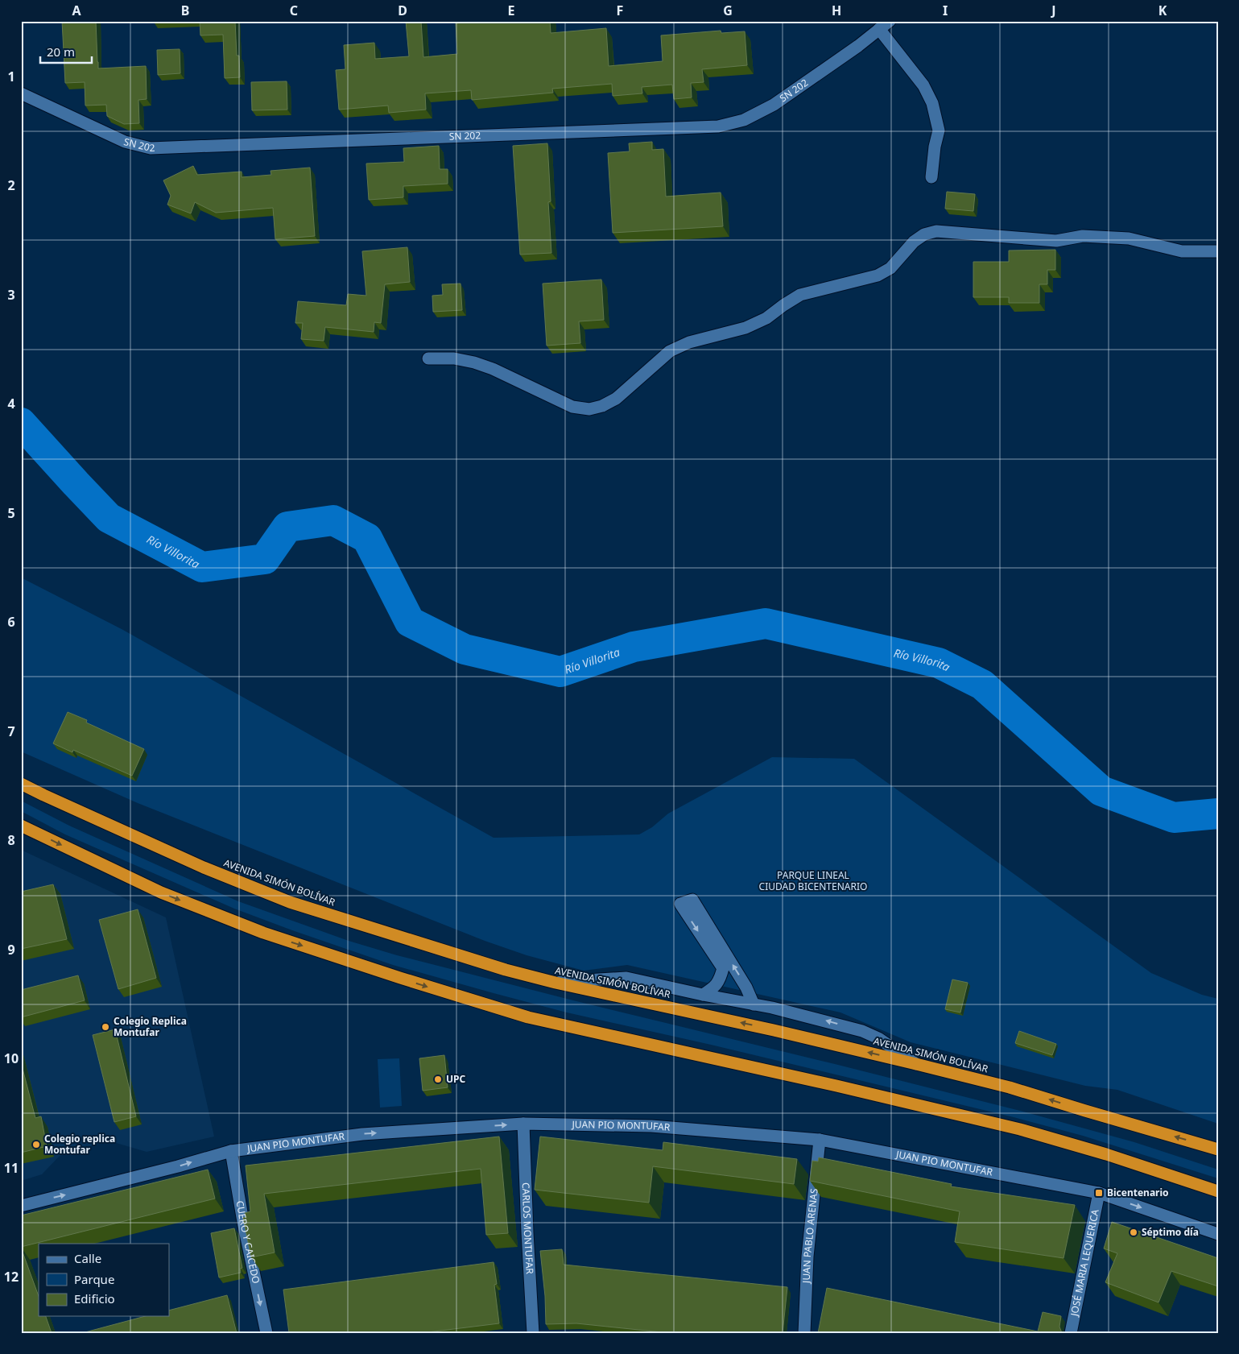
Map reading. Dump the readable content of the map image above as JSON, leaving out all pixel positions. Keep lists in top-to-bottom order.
{
  "streets": {
    "highway": ["AVENIDA SIMÓN BOLÍVAR"],
    "street": [
      "SN 202",
      "JUAN PIO MONTUFAR",
      "CARLOS MONTUFAR",
      "JUAN PABLO ARENAS",
      "CUERO Y CAICEDO",
      "JOSÉ MARIA LEQUERICA"
    ]
  },
  "crossings": [
    ["JUAN PIO MONTUFAR", "CARLOS MONTUFAR"],
    ["JUAN PIO MONTUFAR", "JUAN PABLO ARENAS"],
    ["JUAN PIO MONTUFAR", "CUERO Y CAICEDO"],
    ["JUAN PIO MONTUFAR", "JOSÉ MARIA LEQUERICA"]
  ],
  "one_way": ["JUAN PIO MONTUFAR", "CUERO Y CAICEDO"],
  "water": ["Río Villorita"],
  "parks": ["PARQUE LINEAL CIUDAD BICENTENARIO"],
  "places": {
    "other": [
      "Colegio Replica Montufar",
      "UPC",
      "Colegio replica Montufar",
      "Séptimo día"
    ],
    "transit": ["Bicentenario"]
  },
  "legend": ["Calle", "Parque", "Edificio"],
  "scale_bar": "20 m",
  "grid": {
    "columns": [
      "A",
      "B",
      "C",
      "D",
      "E",
      "F",
      "G",
      "H",
      "I",
      "J",
      "K"
    ],
    "rows": [
      "1",
      "2",
      "3",
      "4",
      "5",
      "6",
      "7",
      "8",
      "9",
      "10",
      "11",
      "12"
    ]
  }
}
